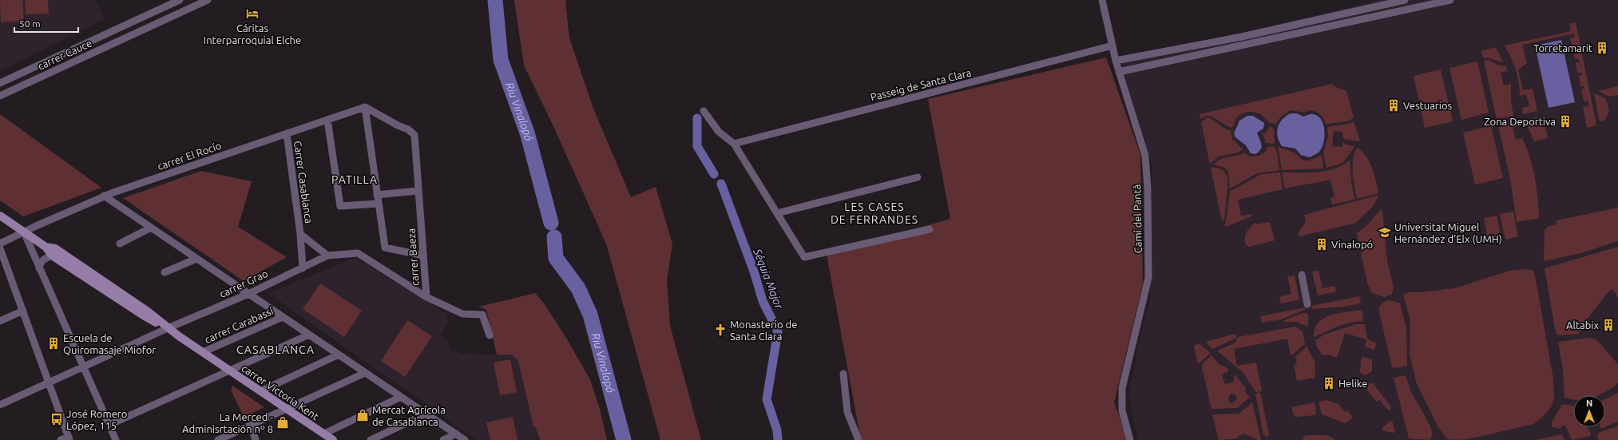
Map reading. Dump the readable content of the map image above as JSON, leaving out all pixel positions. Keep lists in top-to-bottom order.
{
  "streets": {
    "street": [
      "carrer Cauce",
      "Passeig de Santa Clara",
      "carrer El Rocío",
      "Carrer Casablanca",
      "Camí del Pantà",
      "carrer Baeza",
      "carrer Grao",
      "carrer Carabassí",
      "carrer Victoria Kent"
    ]
  },
  "crossings": [
    ["Passeig de Santa Clara", "Camí del Pantà"],
    ["carrer El Rocío", "Carrer Casablanca"],
    ["carrer El Rocío", "carrer Baeza"],
    ["carrer El Rocío", "carrer Victoria Kent"],
    ["Carrer Casablanca", "carrer Grao"],
    ["carrer Grao", "carrer Victoria Kent"],
    ["carrer Carabassí", "carrer Victoria Kent"]
  ],
  "districts": ["PATILLA", "LES CASES DE FERRANDES", "CASABLANCA"],
  "water": ["Riu Vinalopó", "Séquia Major"],
  "places": {
    "hotel": ["Cáritas Interparroquial Elche"],
    "building": [
      "Torretamarit",
      "Vestuarios",
      "Zona Deportiva",
      "Vinalopó",
      "Altabix",
      "Escuela de Quiromasaje Miofor",
      "Helike"
    ],
    "school or university": ["Universitat Miguel Hernández d'Elx (UMH)"],
    "church": ["Monasterio de Santa Clara"],
    "shop": ["Mercat Agrícola de Casablanca", "La Merced - Adminisrtación nº 8"],
    "bus stop": ["José Romero López, 115"]
  },
  "scale_bar": "50 m",
  "north": "top"
}
